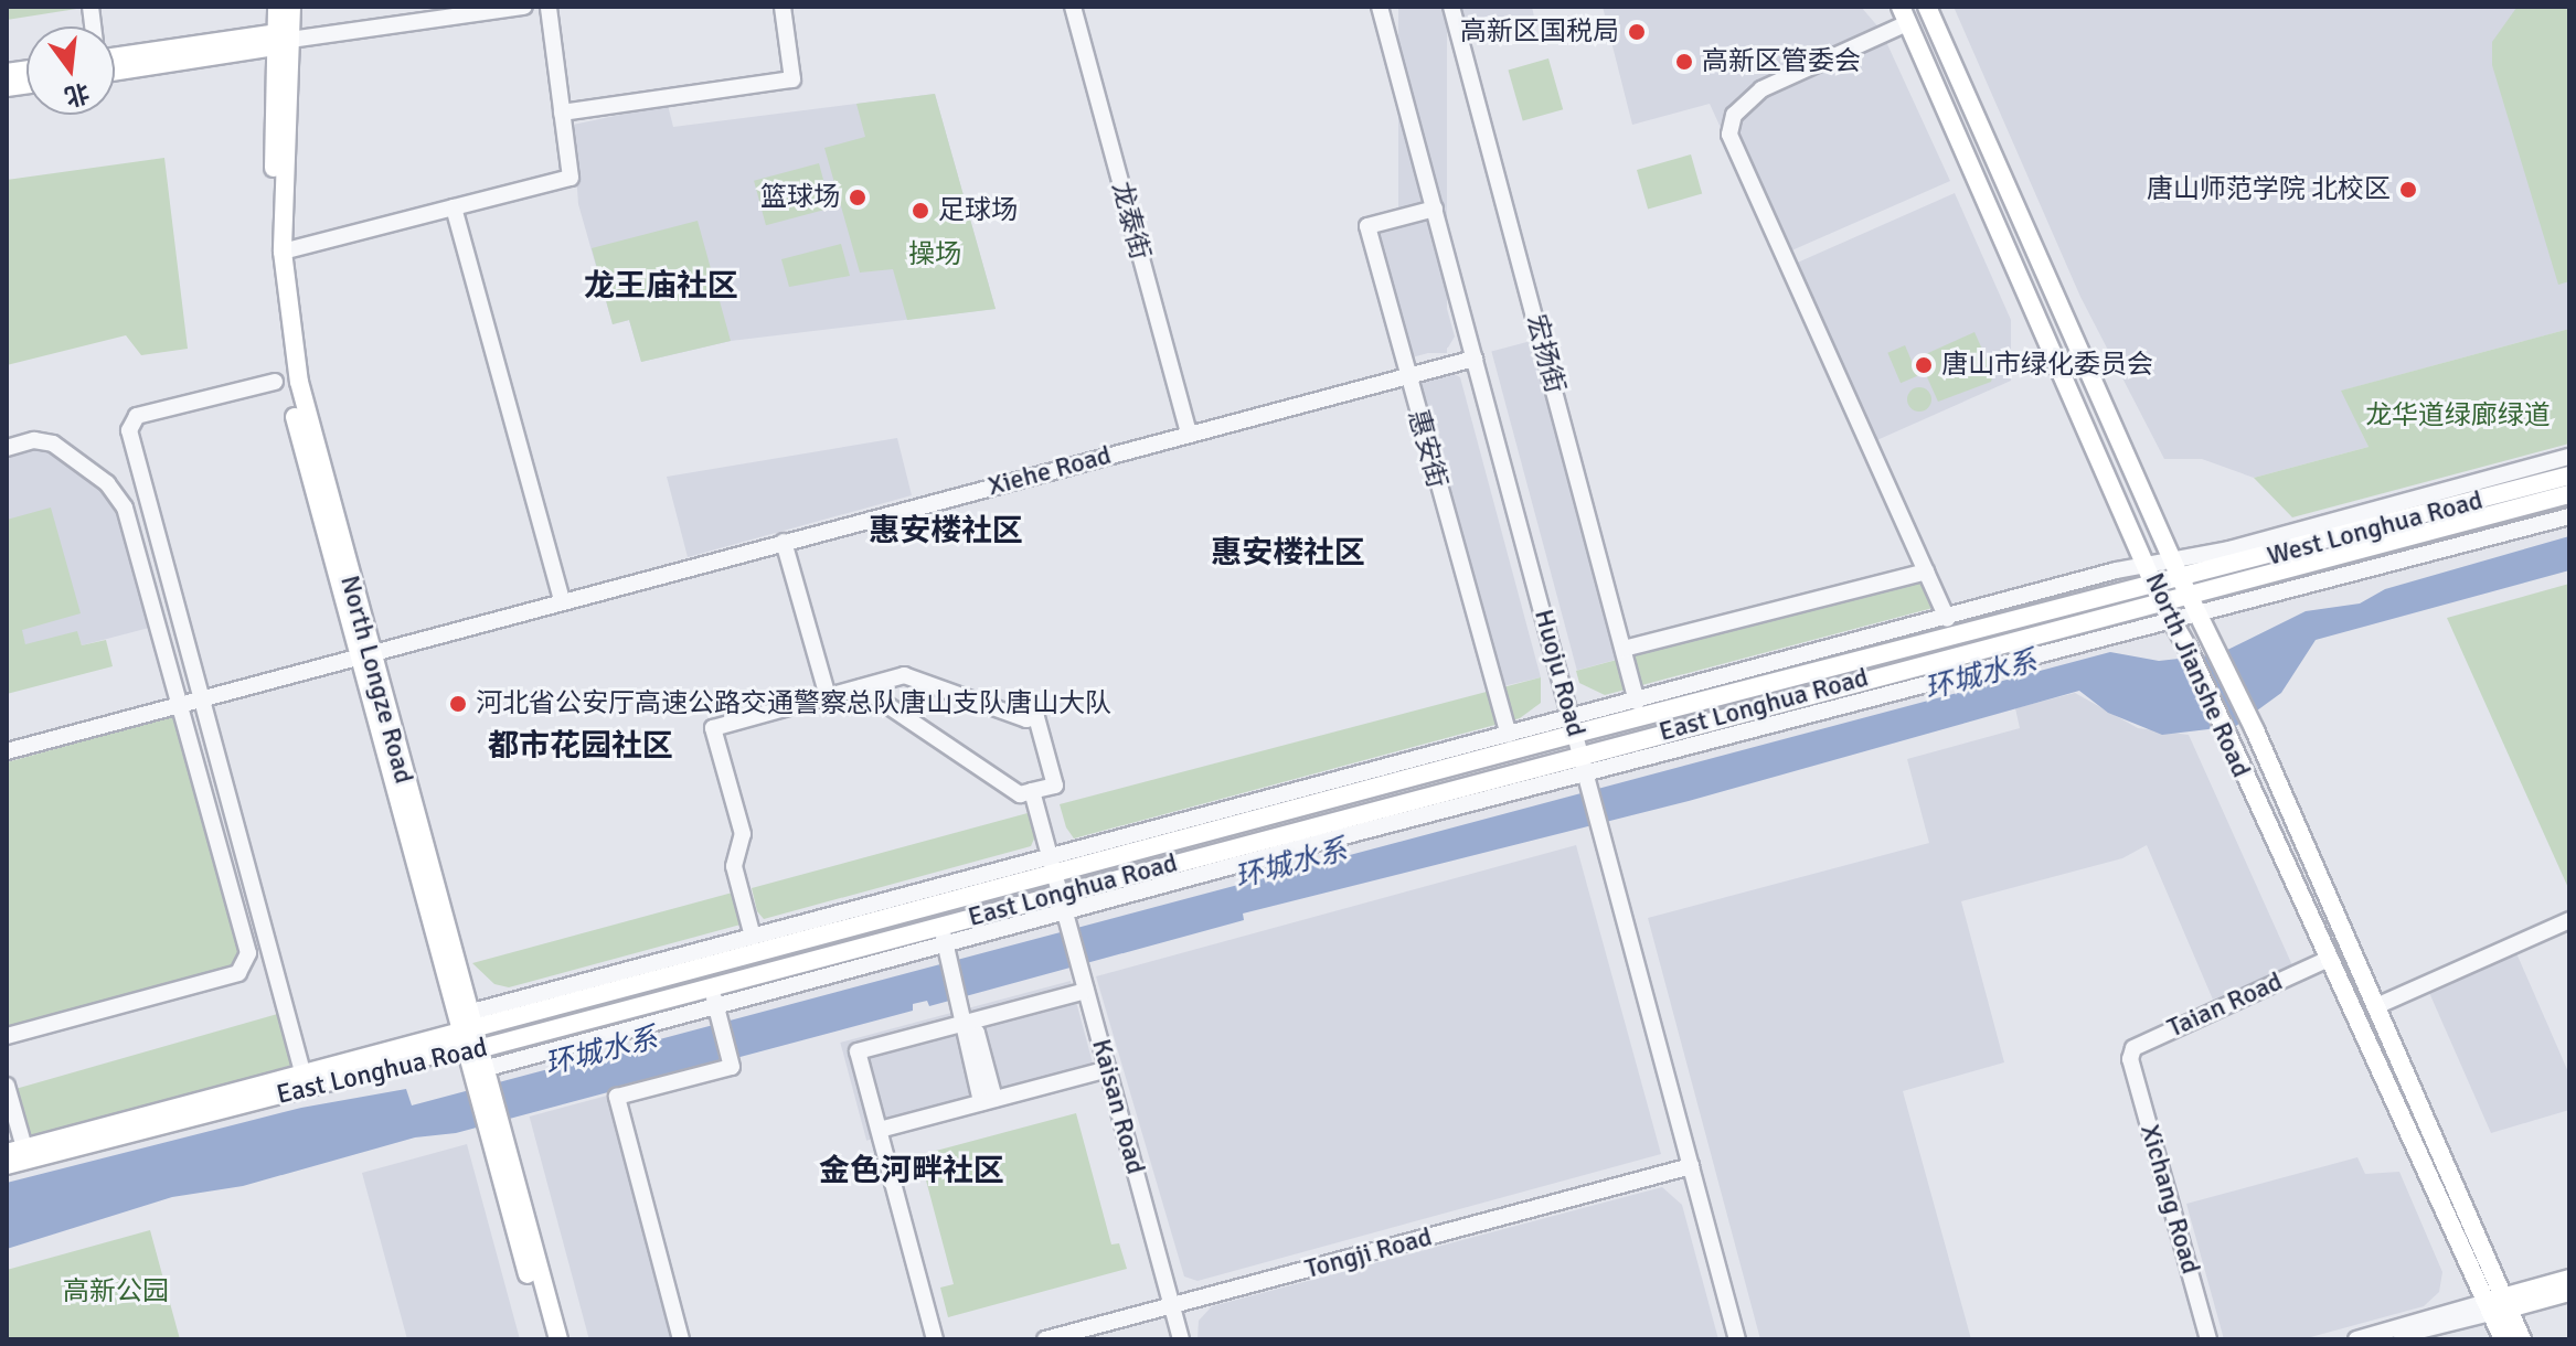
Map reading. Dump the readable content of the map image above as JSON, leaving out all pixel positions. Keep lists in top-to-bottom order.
{
  "streets": {
    "main road": [
      "West Longhua Road",
      "North Jianshe Road",
      "North Longze Road",
      "East Longhua Road"
    ],
    "street": [
      "龙泰街",
      "宏扬街",
      "惠安街",
      "Xiehe Road",
      "Huoju Road",
      "Taian Road",
      "Kaisan Road",
      "Xichang Road",
      "Tongji Road"
    ]
  },
  "crossings": [
    ["龙泰街", "Xiehe Road"],
    ["惠安街", "Xiehe Road"],
    ["惠安街", "Huoju Road"],
    ["Xiehe Road", "Huoju Road"],
    ["Xiehe Road", "North Longze Road"],
    ["West Longhua Road", "North Jianshe Road"],
    ["West Longhua Road", "East Longhua Road"],
    ["Huoju Road", "East Longhua Road"],
    ["Huoju Road", "Tongji Road"],
    ["North Jianshe Road", "East Longhua Road"],
    ["North Jianshe Road", "Taian Road"],
    ["North Longze Road", "East Longhua Road"],
    ["East Longhua Road", "Kaisan Road"],
    ["Taian Road", "Xichang Road"],
    ["Kaisan Road", "Tongji Road"]
  ],
  "districts": [
    "龙王庙社区",
    "惠安楼社区",
    "惠安楼社区",
    "都市花园社区",
    "金色河畔社区"
  ],
  "water": ["环城水系"],
  "parks": ["操场", "龙华道绿廊绿道", "高新公园"],
  "places": [
    "高新区国税局",
    "高新区管委会",
    "唐山师范学院 北校区",
    "篮球场",
    "足球场",
    "唐山市绿化委员会",
    "河北省公安厅高速公路交通警察总队唐山支队唐山大队"
  ],
  "north": "bottom"
}
